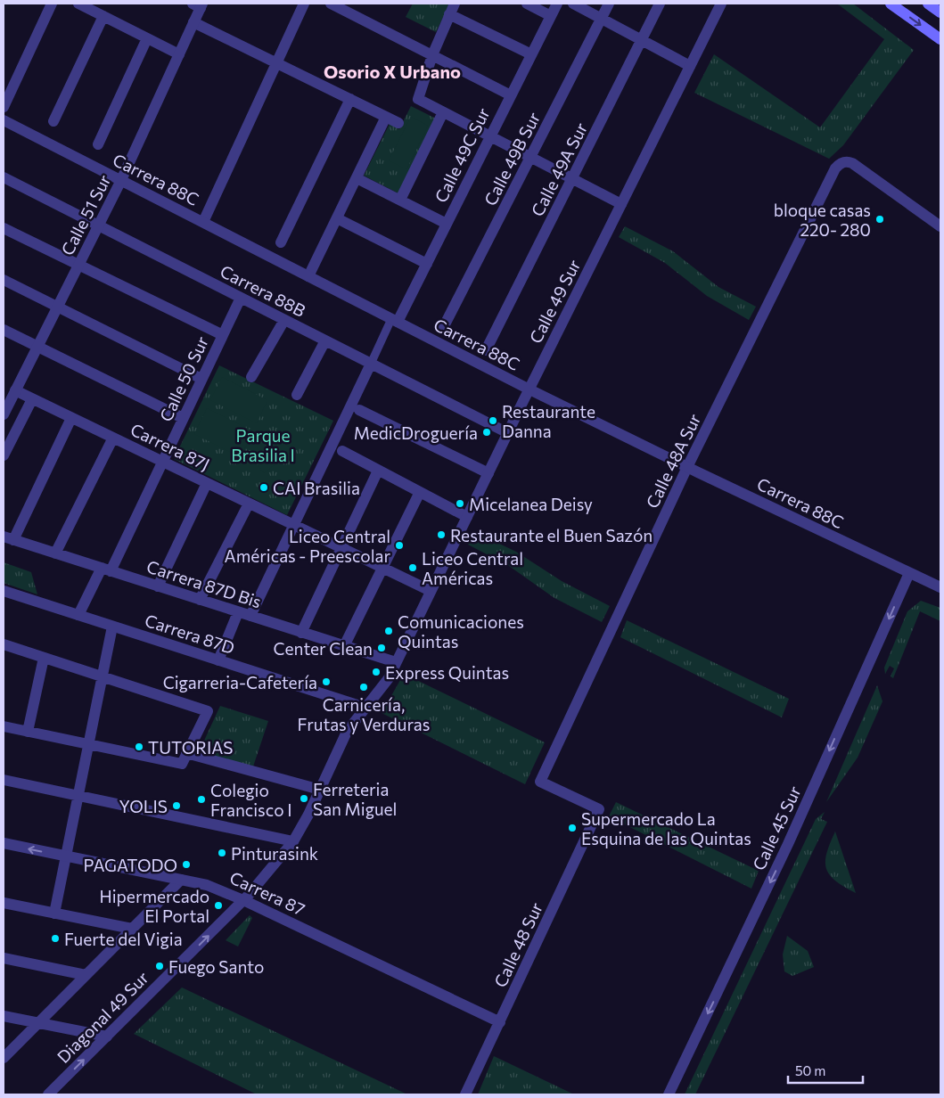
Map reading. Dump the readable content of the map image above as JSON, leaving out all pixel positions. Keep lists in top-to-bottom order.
{
  "streets": {
    "street": [
      "Calle 49C Sur",
      "Calle 49B Sur",
      "Calle 49A Sur",
      "Carrera 88C",
      "Calle 51 Sur",
      "Carrera 88B",
      "Calle 49 Sur",
      "Calle 50 Sur",
      "Carrera 87J",
      "Calle 48A Sur",
      "Carrera 87D Bis",
      "Carrera 87D",
      "Calle 45 Sur",
      "Carrera 87",
      "Calle 48 Sur",
      "Diagonal 49 Sur"
    ]
  },
  "crossings": [
    ["Calle 49C Sur", "Carrera 88C"],
    ["Calle 49C Sur", "Carrera 88B"],
    ["Calle 49C Sur", "Carrera 87J"],
    ["Calle 49C Sur", "Carrera 87D Bis"],
    ["Carrera 88C", "Calle 51 Sur"],
    ["Carrera 88C", "Calle 49 Sur"],
    ["Carrera 88C", "Calle 48A Sur"],
    ["Carrera 88C", "Calle 45 Sur"],
    ["Calle 51 Sur", "Carrera 88B"],
    ["Calle 51 Sur", "Carrera 87J"],
    ["Carrera 88B", "Calle 49 Sur"],
    ["Carrera 88B", "Calle 50 Sur"],
    ["Calle 49 Sur", "Carrera 87J"],
    ["Calle 49 Sur", "Carrera 87D Bis"],
    ["Calle 49 Sur", "Diagonal 49 Sur"],
    ["Calle 50 Sur", "Carrera 87J"],
    ["Calle 50 Sur", "Carrera 87D Bis"],
    ["Calle 50 Sur", "Carrera 87D"],
    ["Calle 48A Sur", "Calle 48 Sur"],
    ["Carrera 87D Bis", "Diagonal 49 Sur"],
    ["Carrera 87D", "Diagonal 49 Sur"],
    ["Carrera 87", "Calle 48 Sur"],
    ["Carrera 87", "Diagonal 49 Sur"]
  ],
  "one_way": ["Calle 45 Sur"],
  "districts": ["Osorio X Urbano"],
  "parks": ["Parque Brasilia I"],
  "places": [
    "bloque casas 220- 280",
    "Restaurante Danna",
    "MedicDroguería",
    "CAI Brasilia",
    "Micelanea Deisy",
    "Restaurante el Buen Sazón",
    "Liceo Central Américas - Preescolar",
    "Liceo Central Américas",
    "Comunicaciones Quintas",
    "Center Clean",
    "Express Quintas",
    "Cigarreria-Cafetería",
    "Carnicería, Frutas y Verduras",
    "TUTORIAS",
    "Ferreteria San Miguel",
    "Colegio Francisco I",
    "YOLIS",
    "Supermercado La Esquina de las Quintas",
    "Pinturasink",
    "PAGATODO",
    "Hipermercado El Portal",
    "Fuerte del Vigia",
    "Fuego Santo"
  ],
  "scale_bar": "50 m"
}
